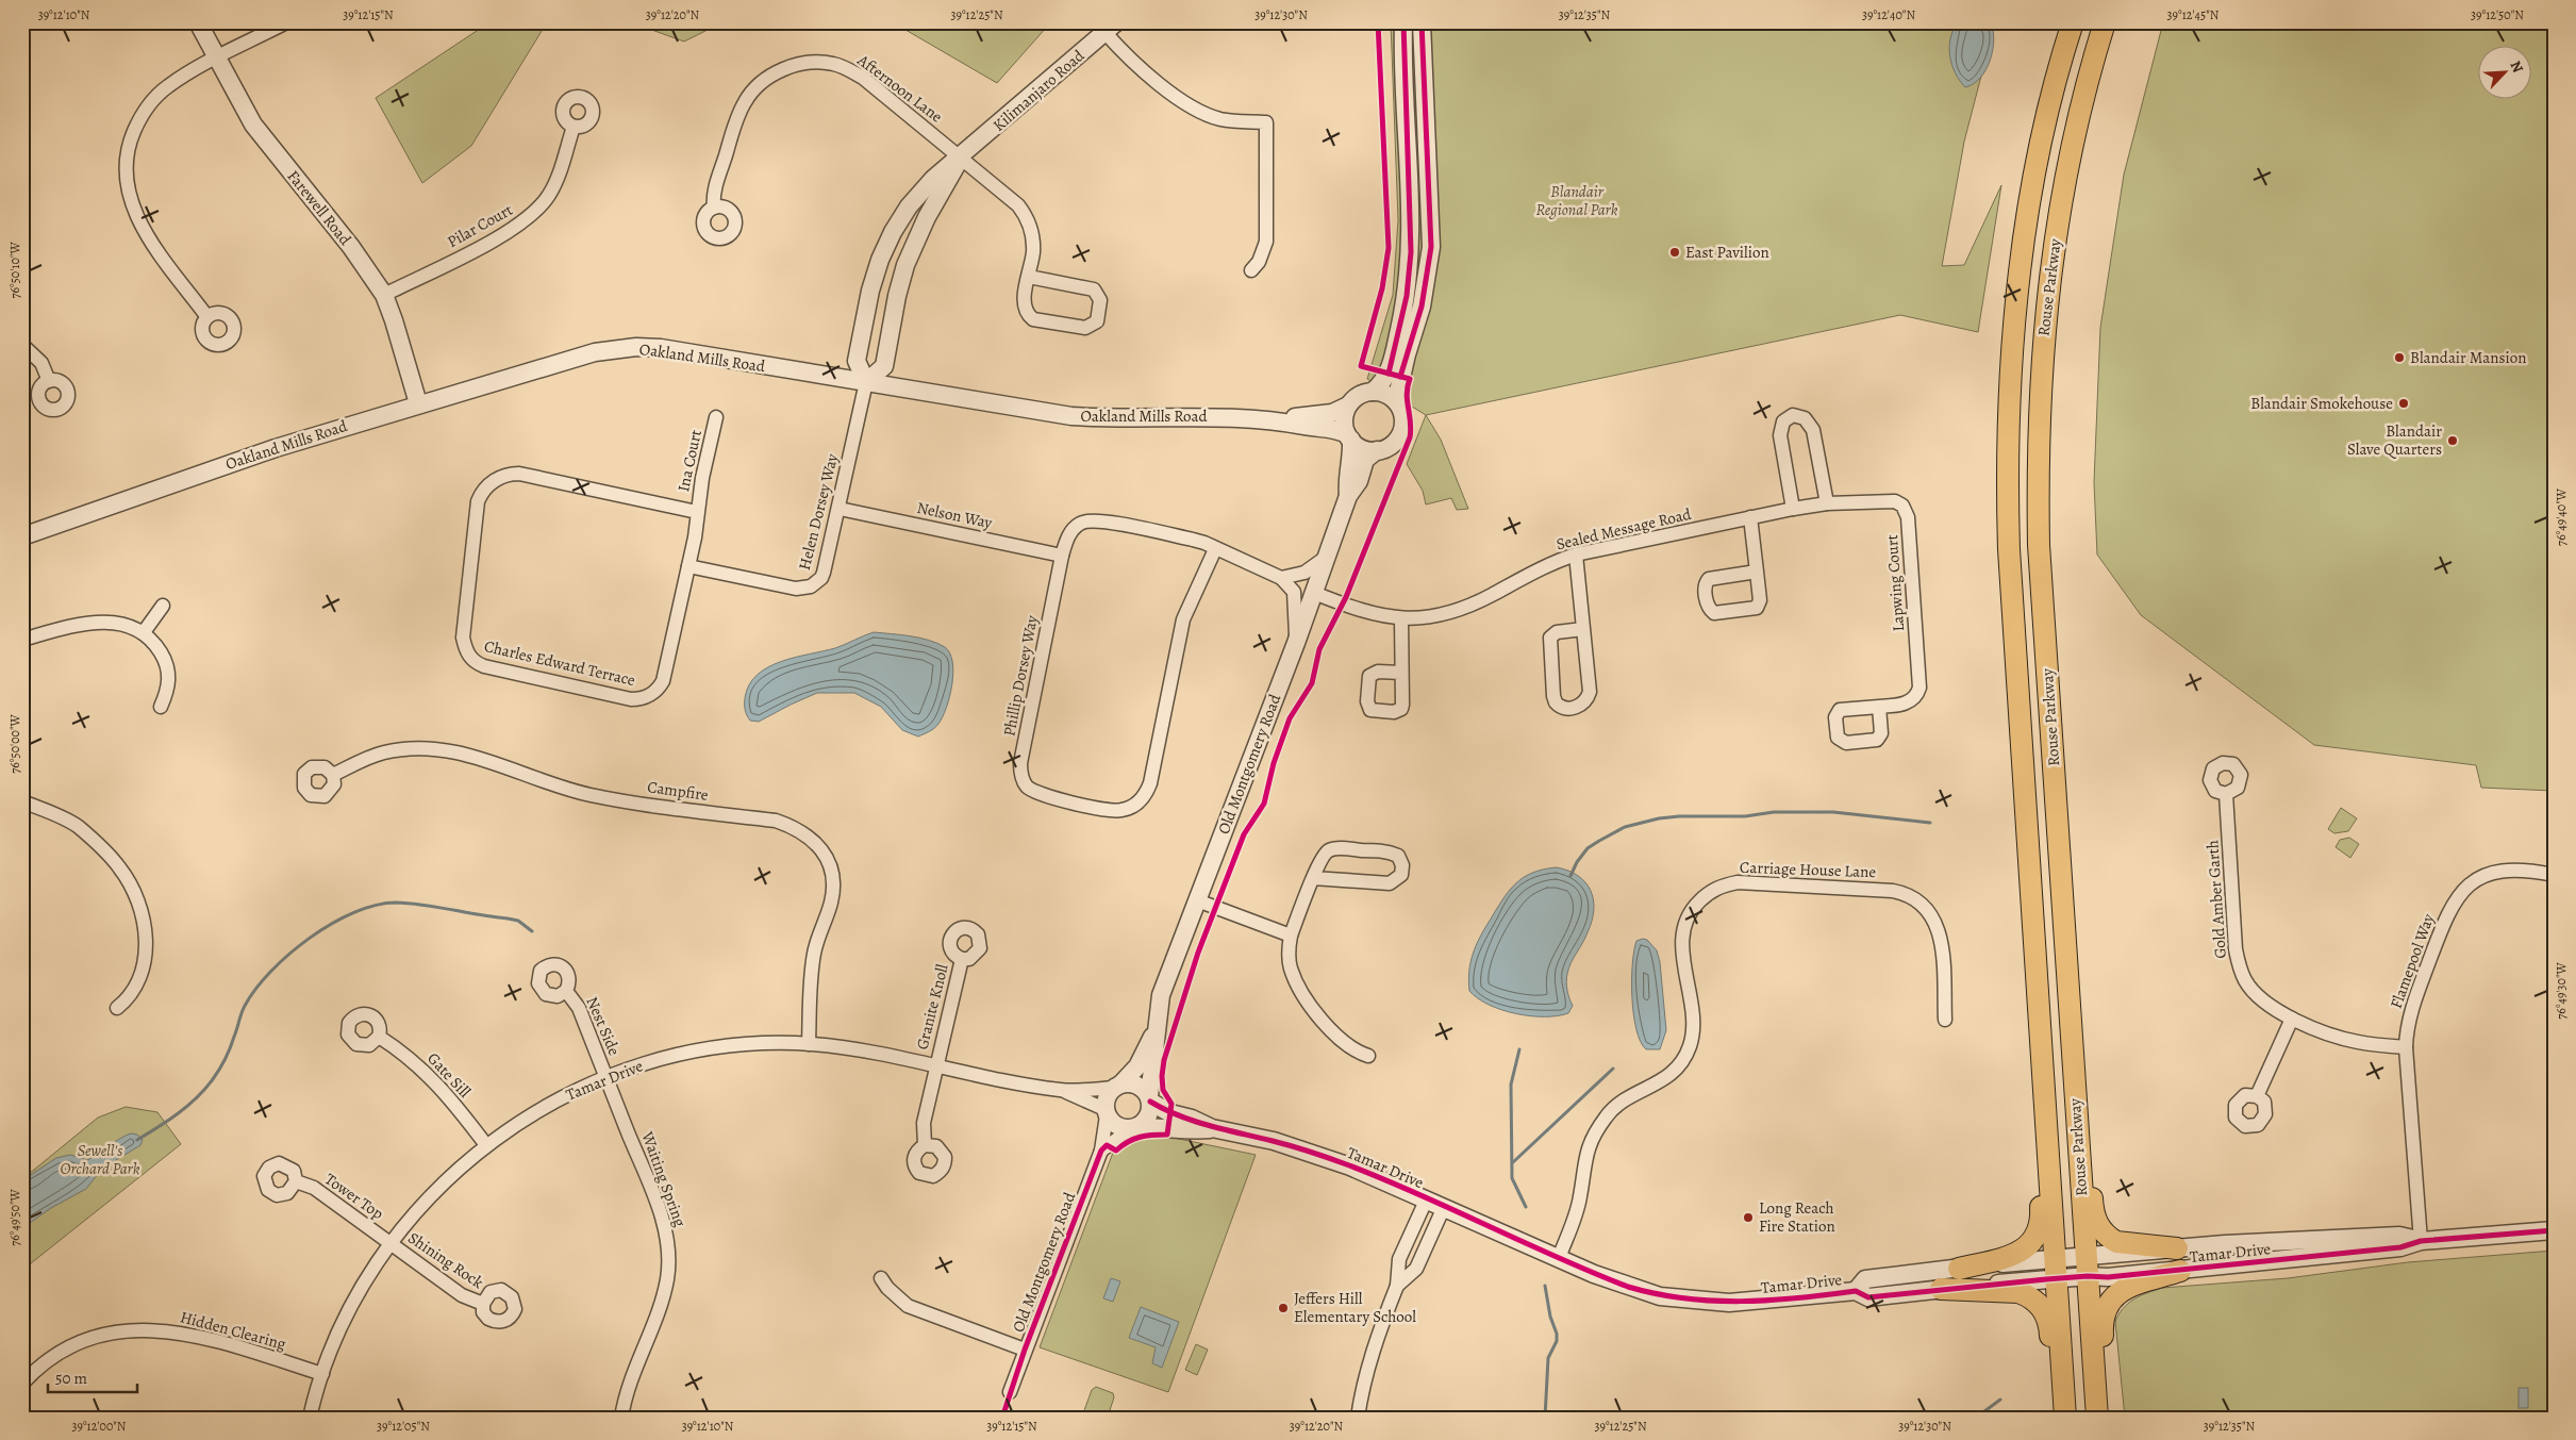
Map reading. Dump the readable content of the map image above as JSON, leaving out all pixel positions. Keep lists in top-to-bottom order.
{
  "streets": {
    "main road": ["Rouse Parkway"],
    "street": [
      "Afternoon Lane",
      "Kilimanjaro Road",
      "Farewell Road",
      "Pilar Court",
      "Oakland Mills Road",
      "Ina Court",
      "Helen Dorsey Way",
      "Nelson Way",
      "Sealed Message Road",
      "Lapwing Court",
      "Charles Edward Terrace",
      "Phillip Dorsey Way",
      "Old Montgomery Road",
      "Campfire",
      "Carriage House Lane",
      "Gold Amber Garth",
      "Flamepool Way",
      "Granite Knoll",
      "Nest Side",
      "Gate Sill",
      "Tamar Drive",
      "Waiting Spring",
      "Tower Top",
      "Shining Rock",
      "Hidden Clearing"
    ]
  },
  "crossings": [
    ["Afternoon Lane", "Kilimanjaro Road"],
    ["Kilimanjaro Road", "Oakland Mills Road"],
    ["Kilimanjaro Road", "Helen Dorsey Way"],
    ["Farewell Road", "Pilar Court"],
    ["Farewell Road", "Oakland Mills Road"],
    ["Rouse Parkway", "Tamar Drive"],
    ["Oakland Mills Road", "Helen Dorsey Way"],
    ["Oakland Mills Road", "Old Montgomery Road"],
    ["Ina Court", "Charles Edward Terrace"],
    ["Helen Dorsey Way", "Nelson Way"],
    ["Helen Dorsey Way", "Charles Edward Terrace"],
    ["Nelson Way", "Phillip Dorsey Way"],
    ["Sealed Message Road", "Lapwing Court"],
    ["Sealed Message Road", "Old Montgomery Road"],
    ["Old Montgomery Road", "Tamar Drive"],
    ["Campfire", "Tamar Drive"],
    ["Carriage House Lane", "Tamar Drive"],
    ["Gold Amber Garth", "Flamepool Way"],
    ["Flamepool Way", "Tamar Drive"],
    ["Granite Knoll", "Tamar Drive"],
    ["Nest Side", "Tamar Drive"],
    ["Nest Side", "Waiting Spring"],
    ["Gate Sill", "Tamar Drive"],
    ["Tamar Drive", "Waiting Spring"],
    ["Tamar Drive", "Tower Top"],
    ["Tamar Drive", "Shining Rock"],
    ["Tamar Drive", "Hidden Clearing"],
    ["Tower Top", "Shining Rock"]
  ],
  "parks": ["Blandair Regional Park", "Sewell's Orchard Park"],
  "places": [
    "East Pavilion",
    "Blandair Mansion",
    "Blandair Smokehouse",
    "Blandair Slave Quarters",
    "Long Reach Fire Station",
    "Jeffers Hill Elementary School"
  ],
  "scale_bar": "50 m",
  "north": "top right",
  "coordinates": [
    "39°12'10\"N",
    "39°12'15\"N",
    "39°12'20\"N",
    "39°12'25\"N",
    "39°12'30\"N",
    "39°12'35\"N",
    "39°12'40\"N",
    "39°12'45\"N",
    "39°12'50\"N",
    "76°50'10\"W",
    "76°49'40\"W",
    "76°50'00\"W",
    "76°49'30\"W",
    "76°49'50\"W",
    "39°12'00\"N",
    "39°12'05\"N"
  ]
}
